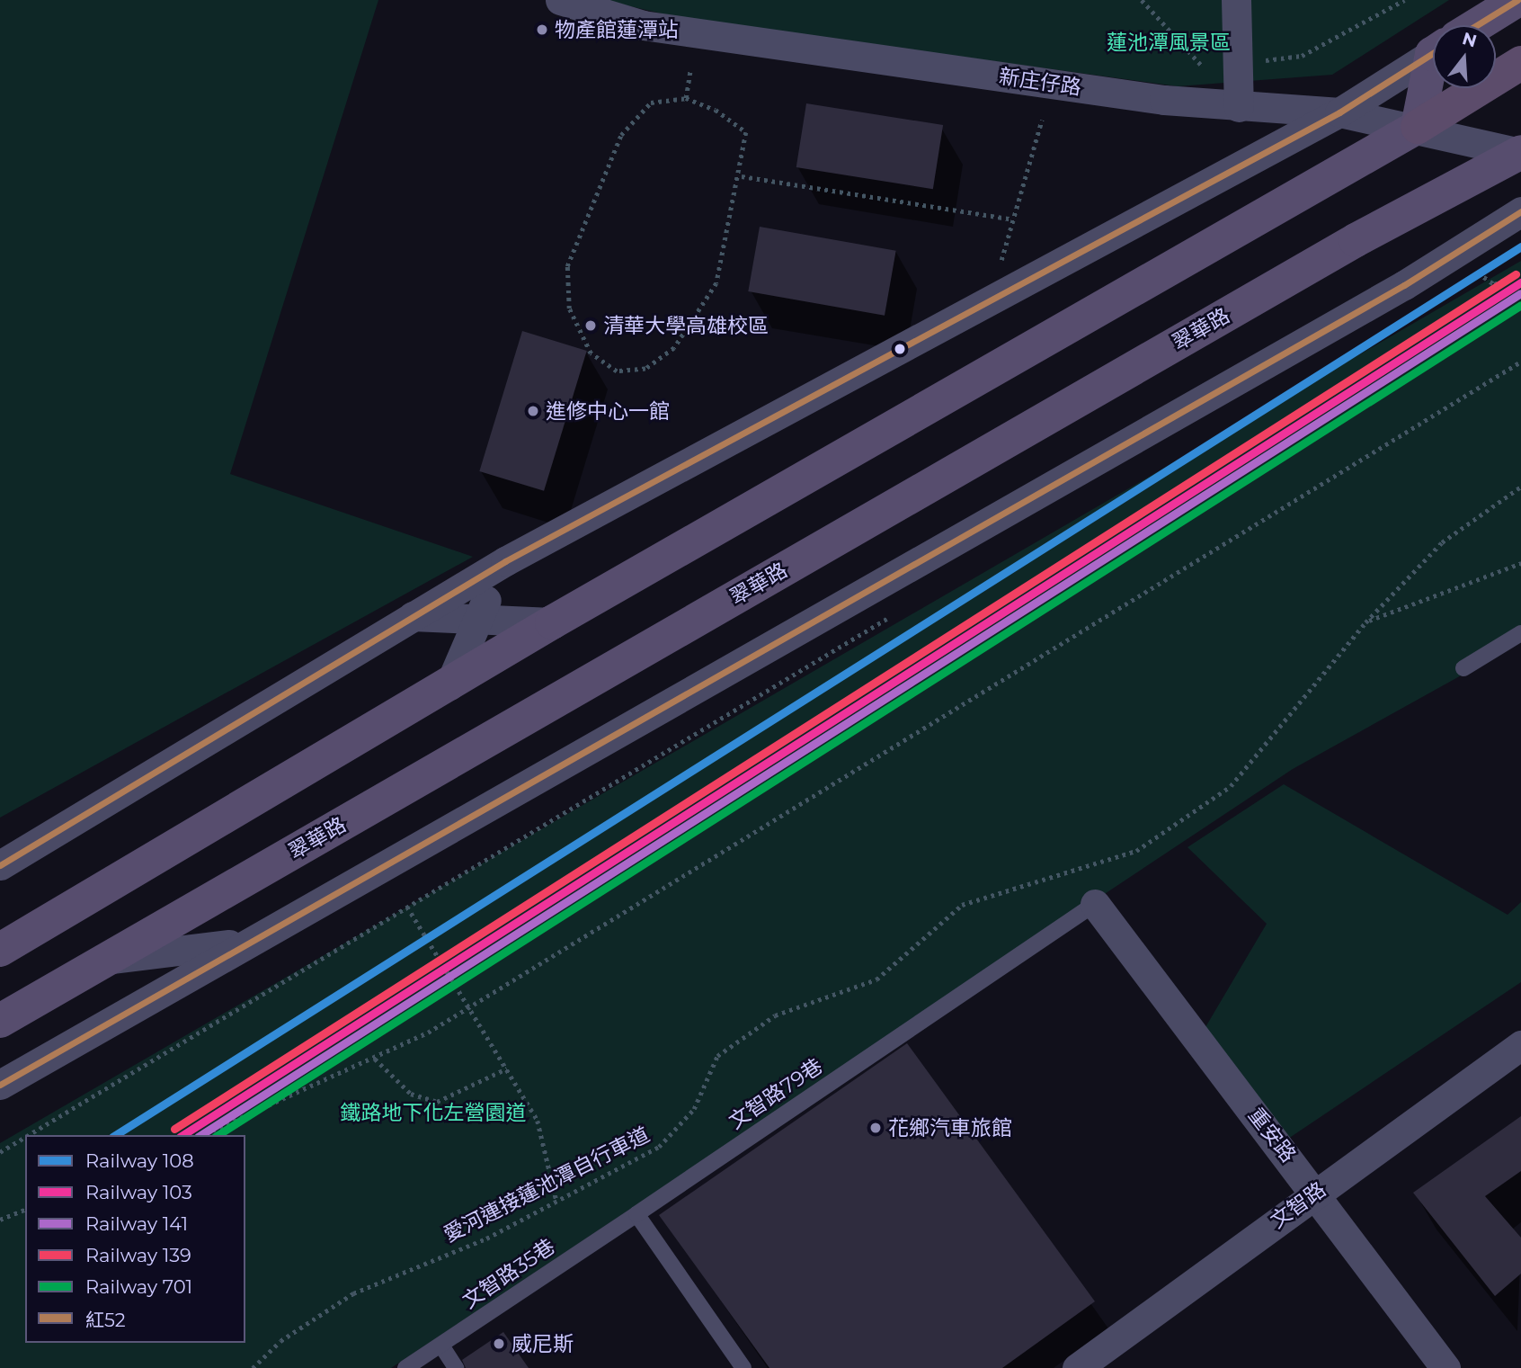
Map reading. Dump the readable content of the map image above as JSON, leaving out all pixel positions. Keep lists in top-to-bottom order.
{
  "streets": {
    "main road": ["翠華路"],
    "street": ["新庄仔路", "重安路", "文智路"],
    "lane": ["文智路79巷", "文智路35巷"],
    "path": ["愛河連接蓮池潭自行車道"]
  },
  "crossings": [
    ["新庄仔路", "翠華路"],
    ["文智路79巷", "重安路"],
    ["文智路79巷", "文智路35巷"],
    ["重安路", "文智路"]
  ],
  "parks": ["蓮池潭風景區", "鐵路地下化左營園道"],
  "places": [
    "物產館蓮潭站",
    "清華大學高雄校區",
    "進修中心一館",
    "花鄉汽車旅館",
    "威尼斯"
  ],
  "lines": [
    "transit line 紅52",
    "rail line 108",
    "rail line 139",
    "rail line 103",
    "rail line 141",
    "rail line 701"
  ],
  "legend": [
    "Railway 108",
    "Railway 103",
    "Railway 141",
    "Railway 139",
    "Railway 701",
    "紅52"
  ],
  "north": "top"
}
